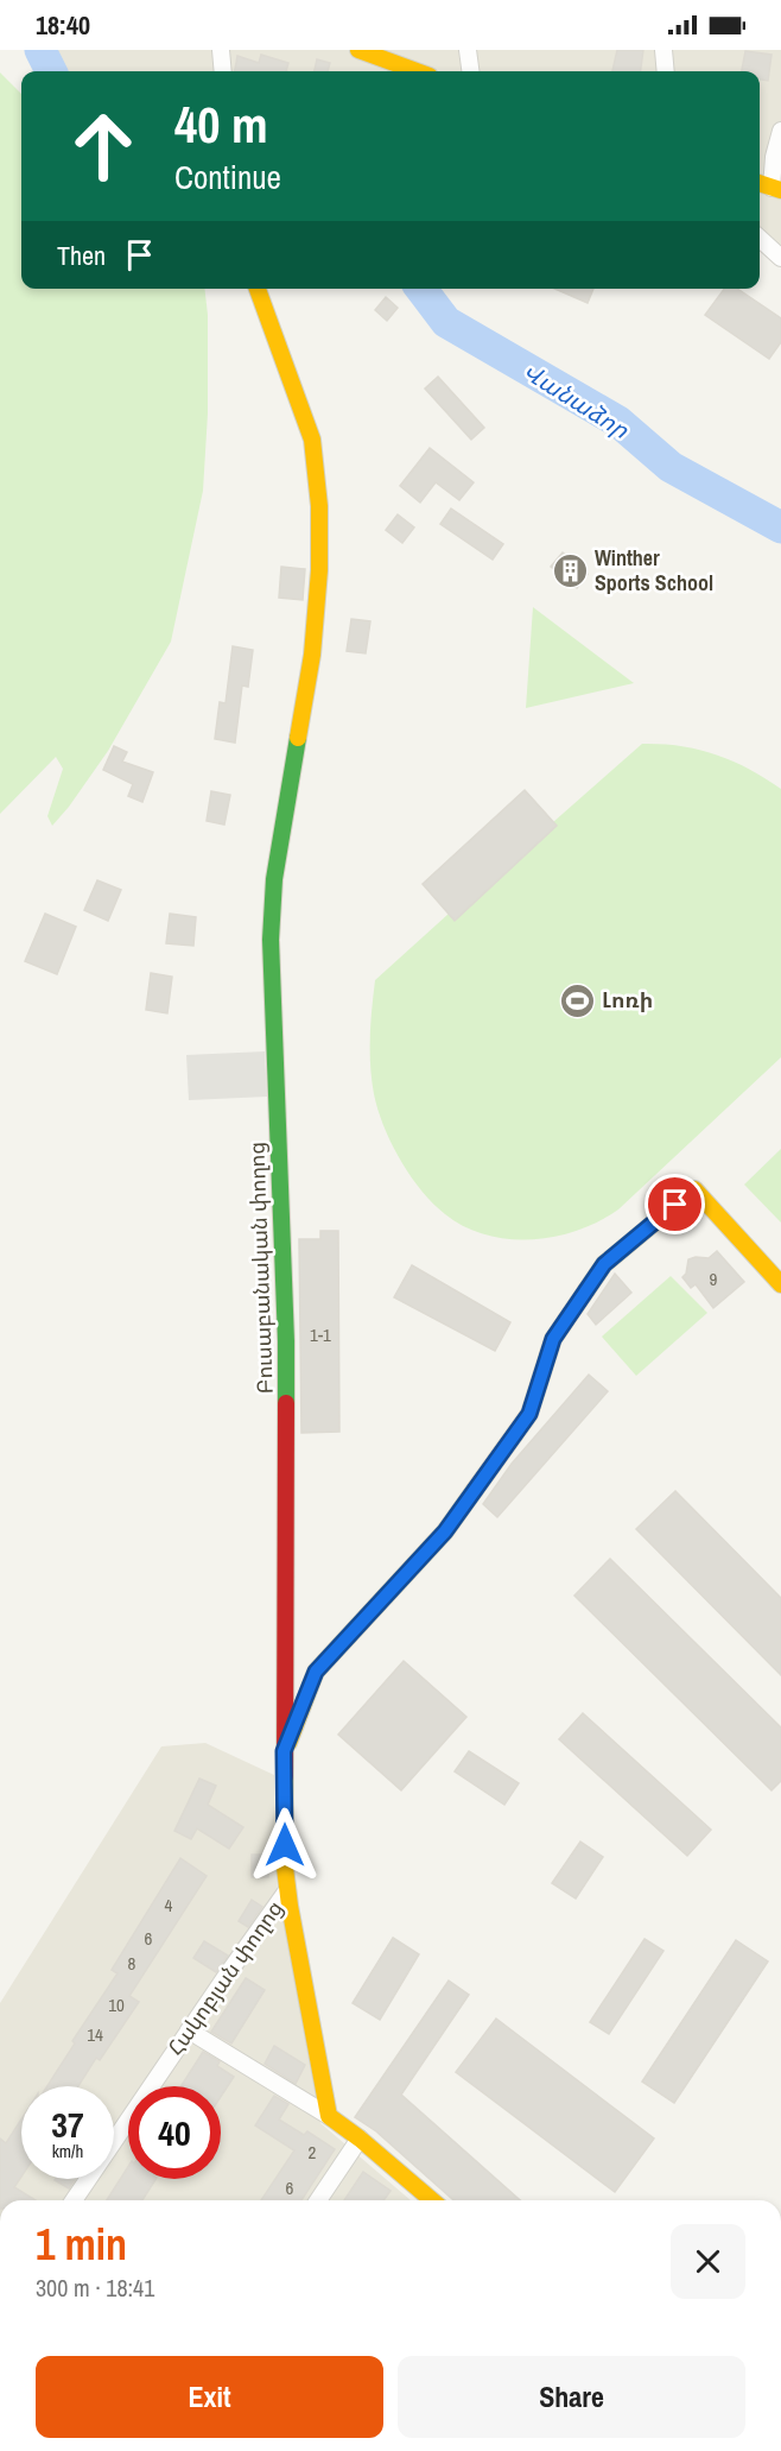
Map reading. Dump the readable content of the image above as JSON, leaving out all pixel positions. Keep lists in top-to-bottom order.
{
  "streets": {
    "street": ["Բուսաբանական փողոց", "Հակոբյան փողոց"]
  },
  "crossings": [
    ["Բուսաբանական փողոց", "Հակոբյան փողոց"]
  ],
  "water": ["Վանաձոր"],
  "places": {
    "building": ["Winther Sports School"],
    "sports": ["Լոռի"]
  },
  "house_numbers": [
    "9",
    "1-1",
    "4",
    "6",
    "8",
    "10",
    "14",
    "2",
    "6"
  ],
  "page": {
    "status": "18:40",
    "turn": ["40 m", "Continue"],
    "then": "Then",
    "speed": "37 km/h",
    "limit": "40",
    "heading": ["1 min", "300 m · 18:41"],
    "buttons": ["Exit", "Share"]
  }
}
